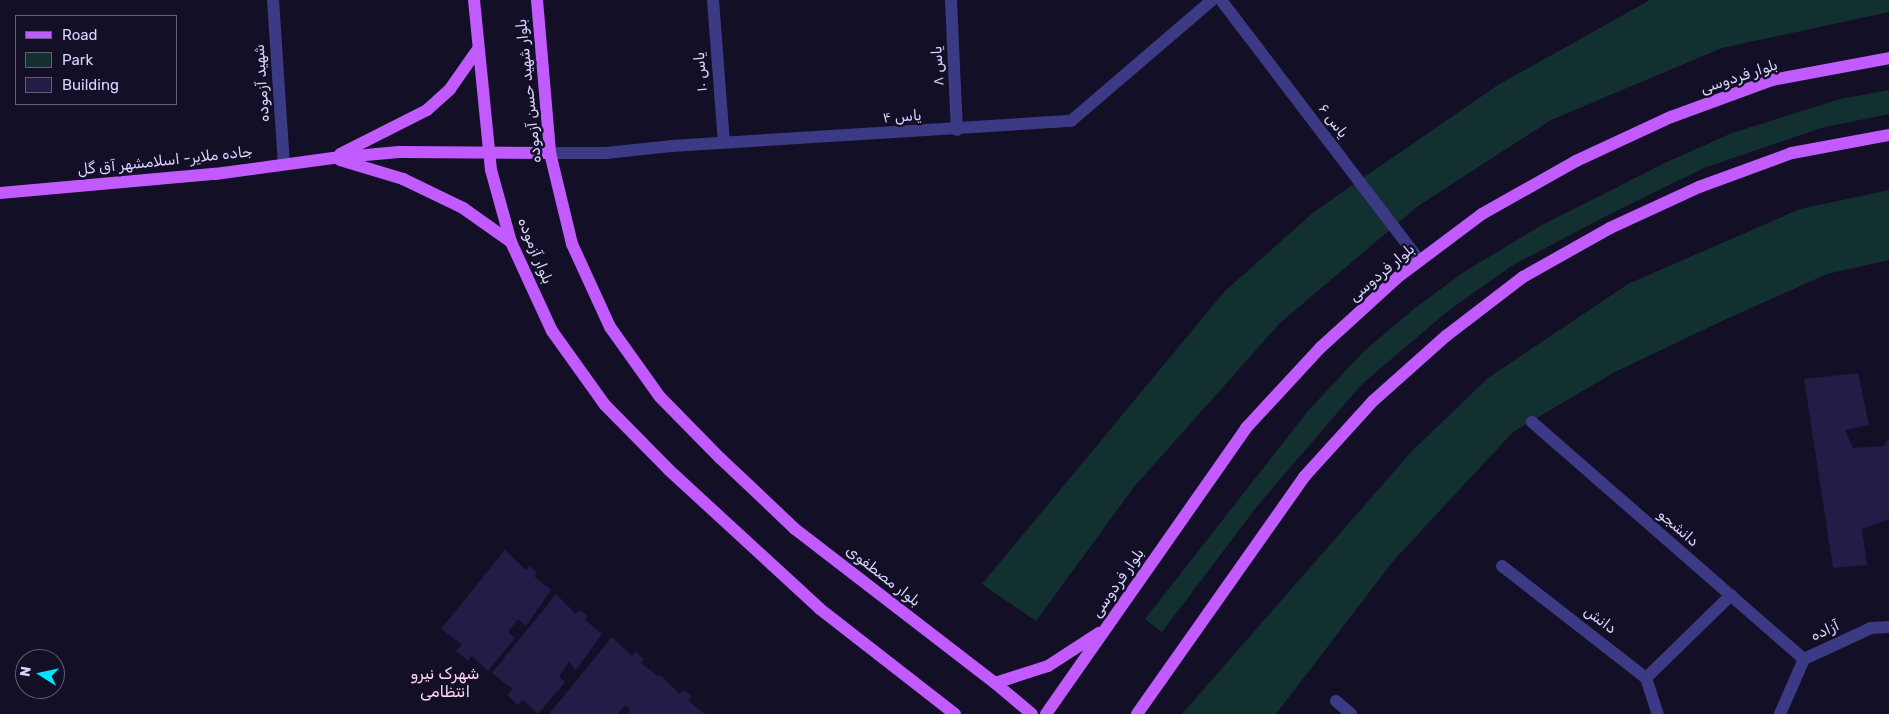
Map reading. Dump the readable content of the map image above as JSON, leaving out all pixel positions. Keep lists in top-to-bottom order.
{
  "streets": {
    "main road": [
      "بلوار فردوسی",
      "بلوار شهید حسن آزموده",
      "جاده ملایر- اسلامشهر آق گل",
      "بلوار آزموده",
      "بلوار مصطفوی"
    ],
    "street": [
      "یاس ۸",
      "یاس ۱۰",
      "شهید آزموده",
      "یاس ۴",
      "یاس ۶",
      "دانشجو",
      "دانش",
      "آزاده"
    ]
  },
  "crossings": [
    ["یاس ۸", "یاس ۴"],
    ["یاس ۱۰", "یاس ۴"],
    ["بلوار فردوسی", "یاس ۶"],
    ["شهید آزموده", "جاده ملایر- اسلامشهر آق گل"],
    ["بلوار شهید حسن آزموده", "یاس ۴"],
    ["بلوار شهید حسن آزموده", "جاده ملایر- اسلامشهر آق گل"],
    ["بلوار شهید حسن آزموده", "بلوار مصطفوی"],
    ["یاس ۴", "جاده ملایر- اسلامشهر آق گل"],
    ["جاده ملایر- اسلامشهر آق گل", "بلوار آزموده"],
    ["دانشجو", "آزاده"]
  ],
  "districts": ["شهرک نیرو انتظامی"],
  "legend": ["Road", "Park", "Building"],
  "north": "left"
}
